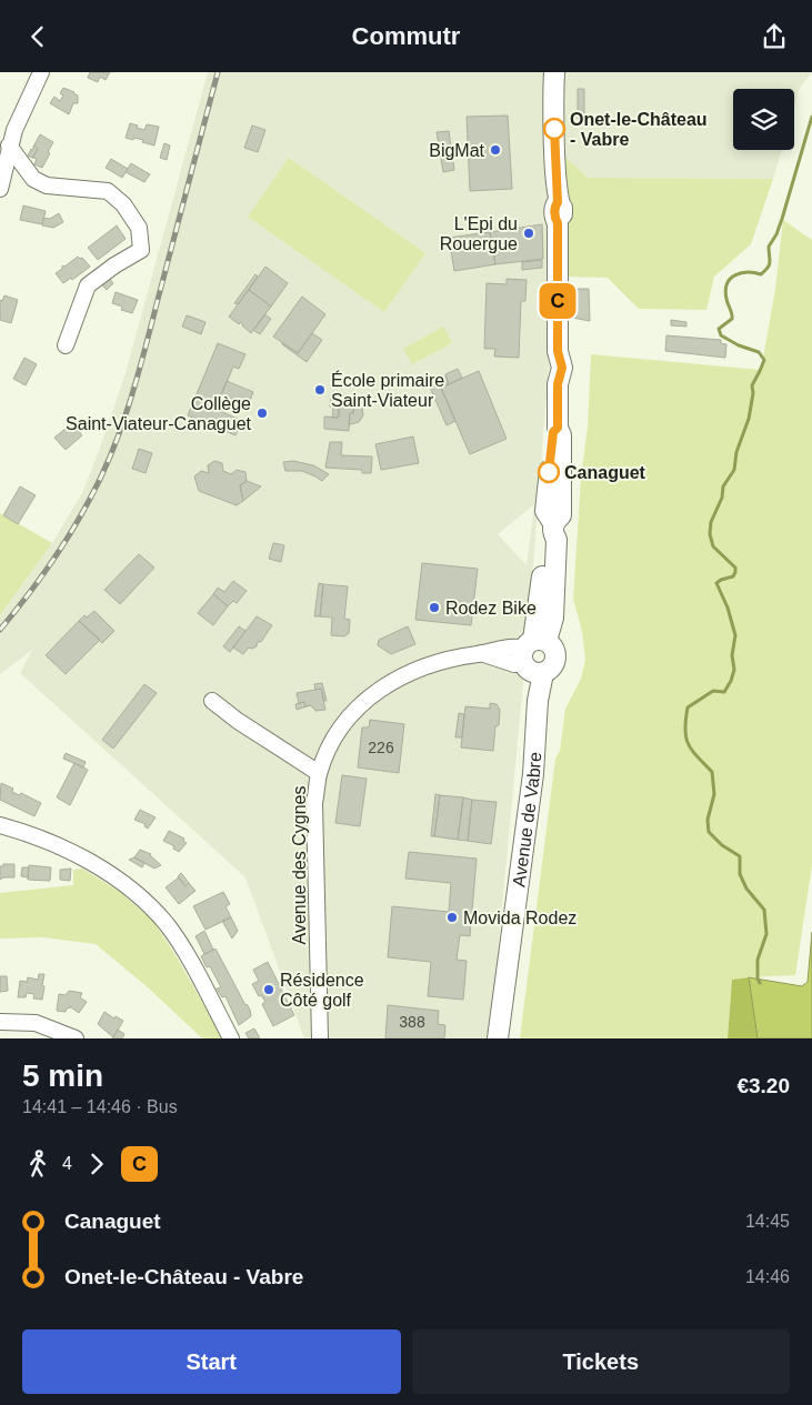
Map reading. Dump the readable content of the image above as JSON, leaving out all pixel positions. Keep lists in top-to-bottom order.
{
  "streets": {
    "main road": ["Avenue de Vabre"],
    "street": ["Avenue des Cygnes"]
  },
  "crossings": [
    ["Avenue de Vabre", "Avenue des Cygnes"]
  ],
  "places": [
    "Onet-le-Château - Vabre",
    "BigMat",
    "L'Epi du Rouergue",
    "École primaire Saint-Viateur",
    "Collège Saint-Viateur-Canaguet",
    "Canaguet",
    "Rodez Bike",
    "Movida Rodez",
    "Résidence Côté golf"
  ],
  "lines": ["bus line C"],
  "house_numbers": ["226", "388"],
  "page": {
    "header": "Commutr",
    "on_map": "C",
    "heading": ["5 min", "14:41 – 14:46 · Bus", "€3.20"],
    "legs": ["4", "C"],
    "list": [
      {
        "name": "Canaguet",
        "value": "14:45"
      },
      {
        "name": "Onet-le-Château - Vabre",
        "value": "14:46"
      }
    ],
    "buttons": ["Start", "Tickets"]
  }
}
